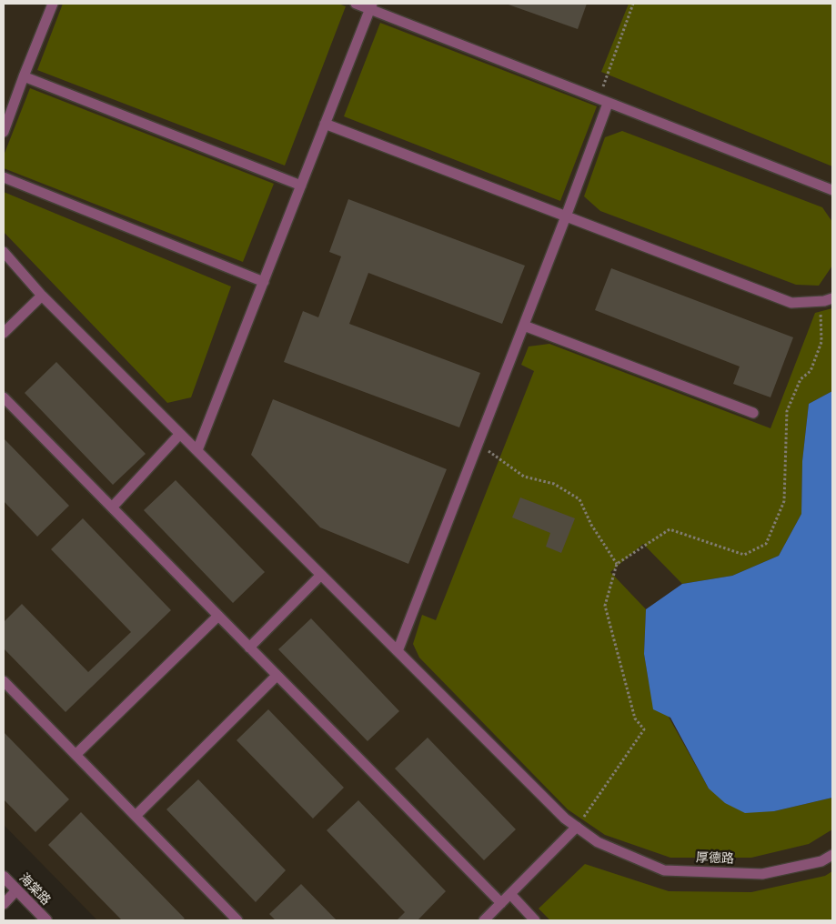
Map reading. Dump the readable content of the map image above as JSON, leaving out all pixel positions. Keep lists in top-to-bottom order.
{
  "streets": {
    "street": ["海棠路"],
    "lane": ["厚德路"]
  }
}
